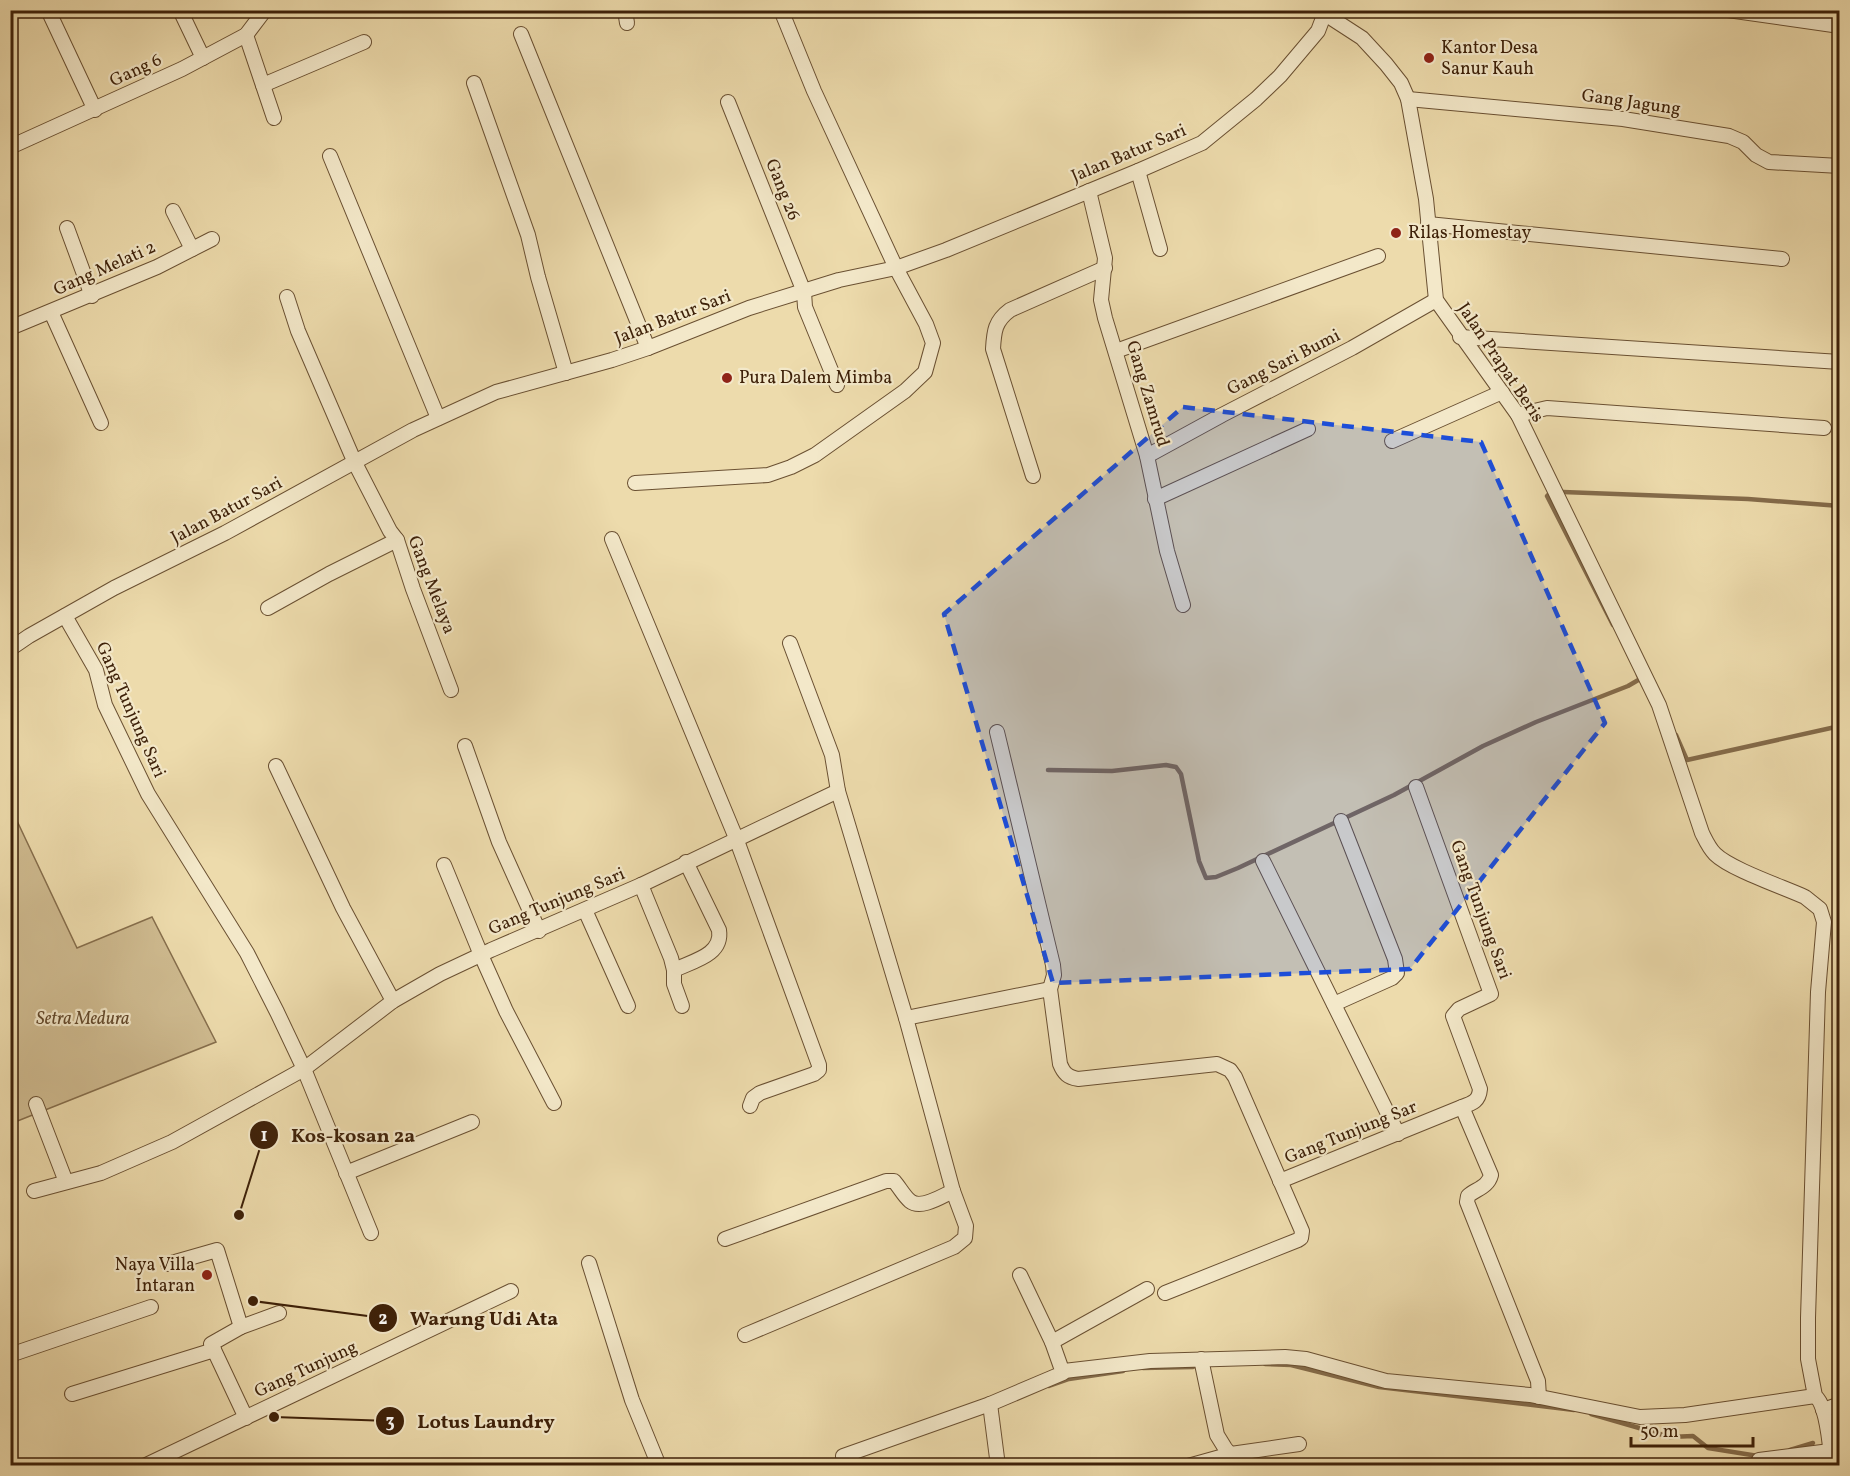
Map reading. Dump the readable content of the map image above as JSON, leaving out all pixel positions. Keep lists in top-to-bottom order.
{
  "streets": {
    "street": [
      "Gang 6",
      "Gang Jagung",
      "Jalan Batur Sari",
      "Gang 26",
      "Gang Melati 2",
      "Gang Sari Bumi",
      "Jalan Prapat Beris",
      "Gang Zamrud",
      "Gang Melaya",
      "Gang Tunjung Sari",
      "Gang Tunjung Sar",
      "Gang Tunjung"
    ]
  },
  "crossings": [
    ["Gang Jagung", "Jalan Prapat Beris"],
    ["Jalan Batur Sari", "Gang 26"],
    ["Jalan Batur Sari", "Jalan Prapat Beris"],
    ["Jalan Batur Sari", "Gang Zamrud"],
    ["Jalan Batur Sari", "Gang Melaya"],
    ["Jalan Batur Sari", "Gang Tunjung Sari"],
    ["Gang Sari Bumi", "Jalan Prapat Beris"],
    ["Gang Sari Bumi", "Gang Zamrud"],
    ["Gang Tunjung Sari", "Gang Tunjung Sar"]
  ],
  "parks": ["Setra Medura"],
  "places": [
    "Kantor Desa Sanur Kauh",
    "Rilas Homestay",
    "Pura Dalem Mimba",
    "Kos-kosan 2a",
    "Naya Villa Intaran",
    "Warung Udi Ata",
    "Lotus Laundry"
  ],
  "scale_bar": "50 m"
}
